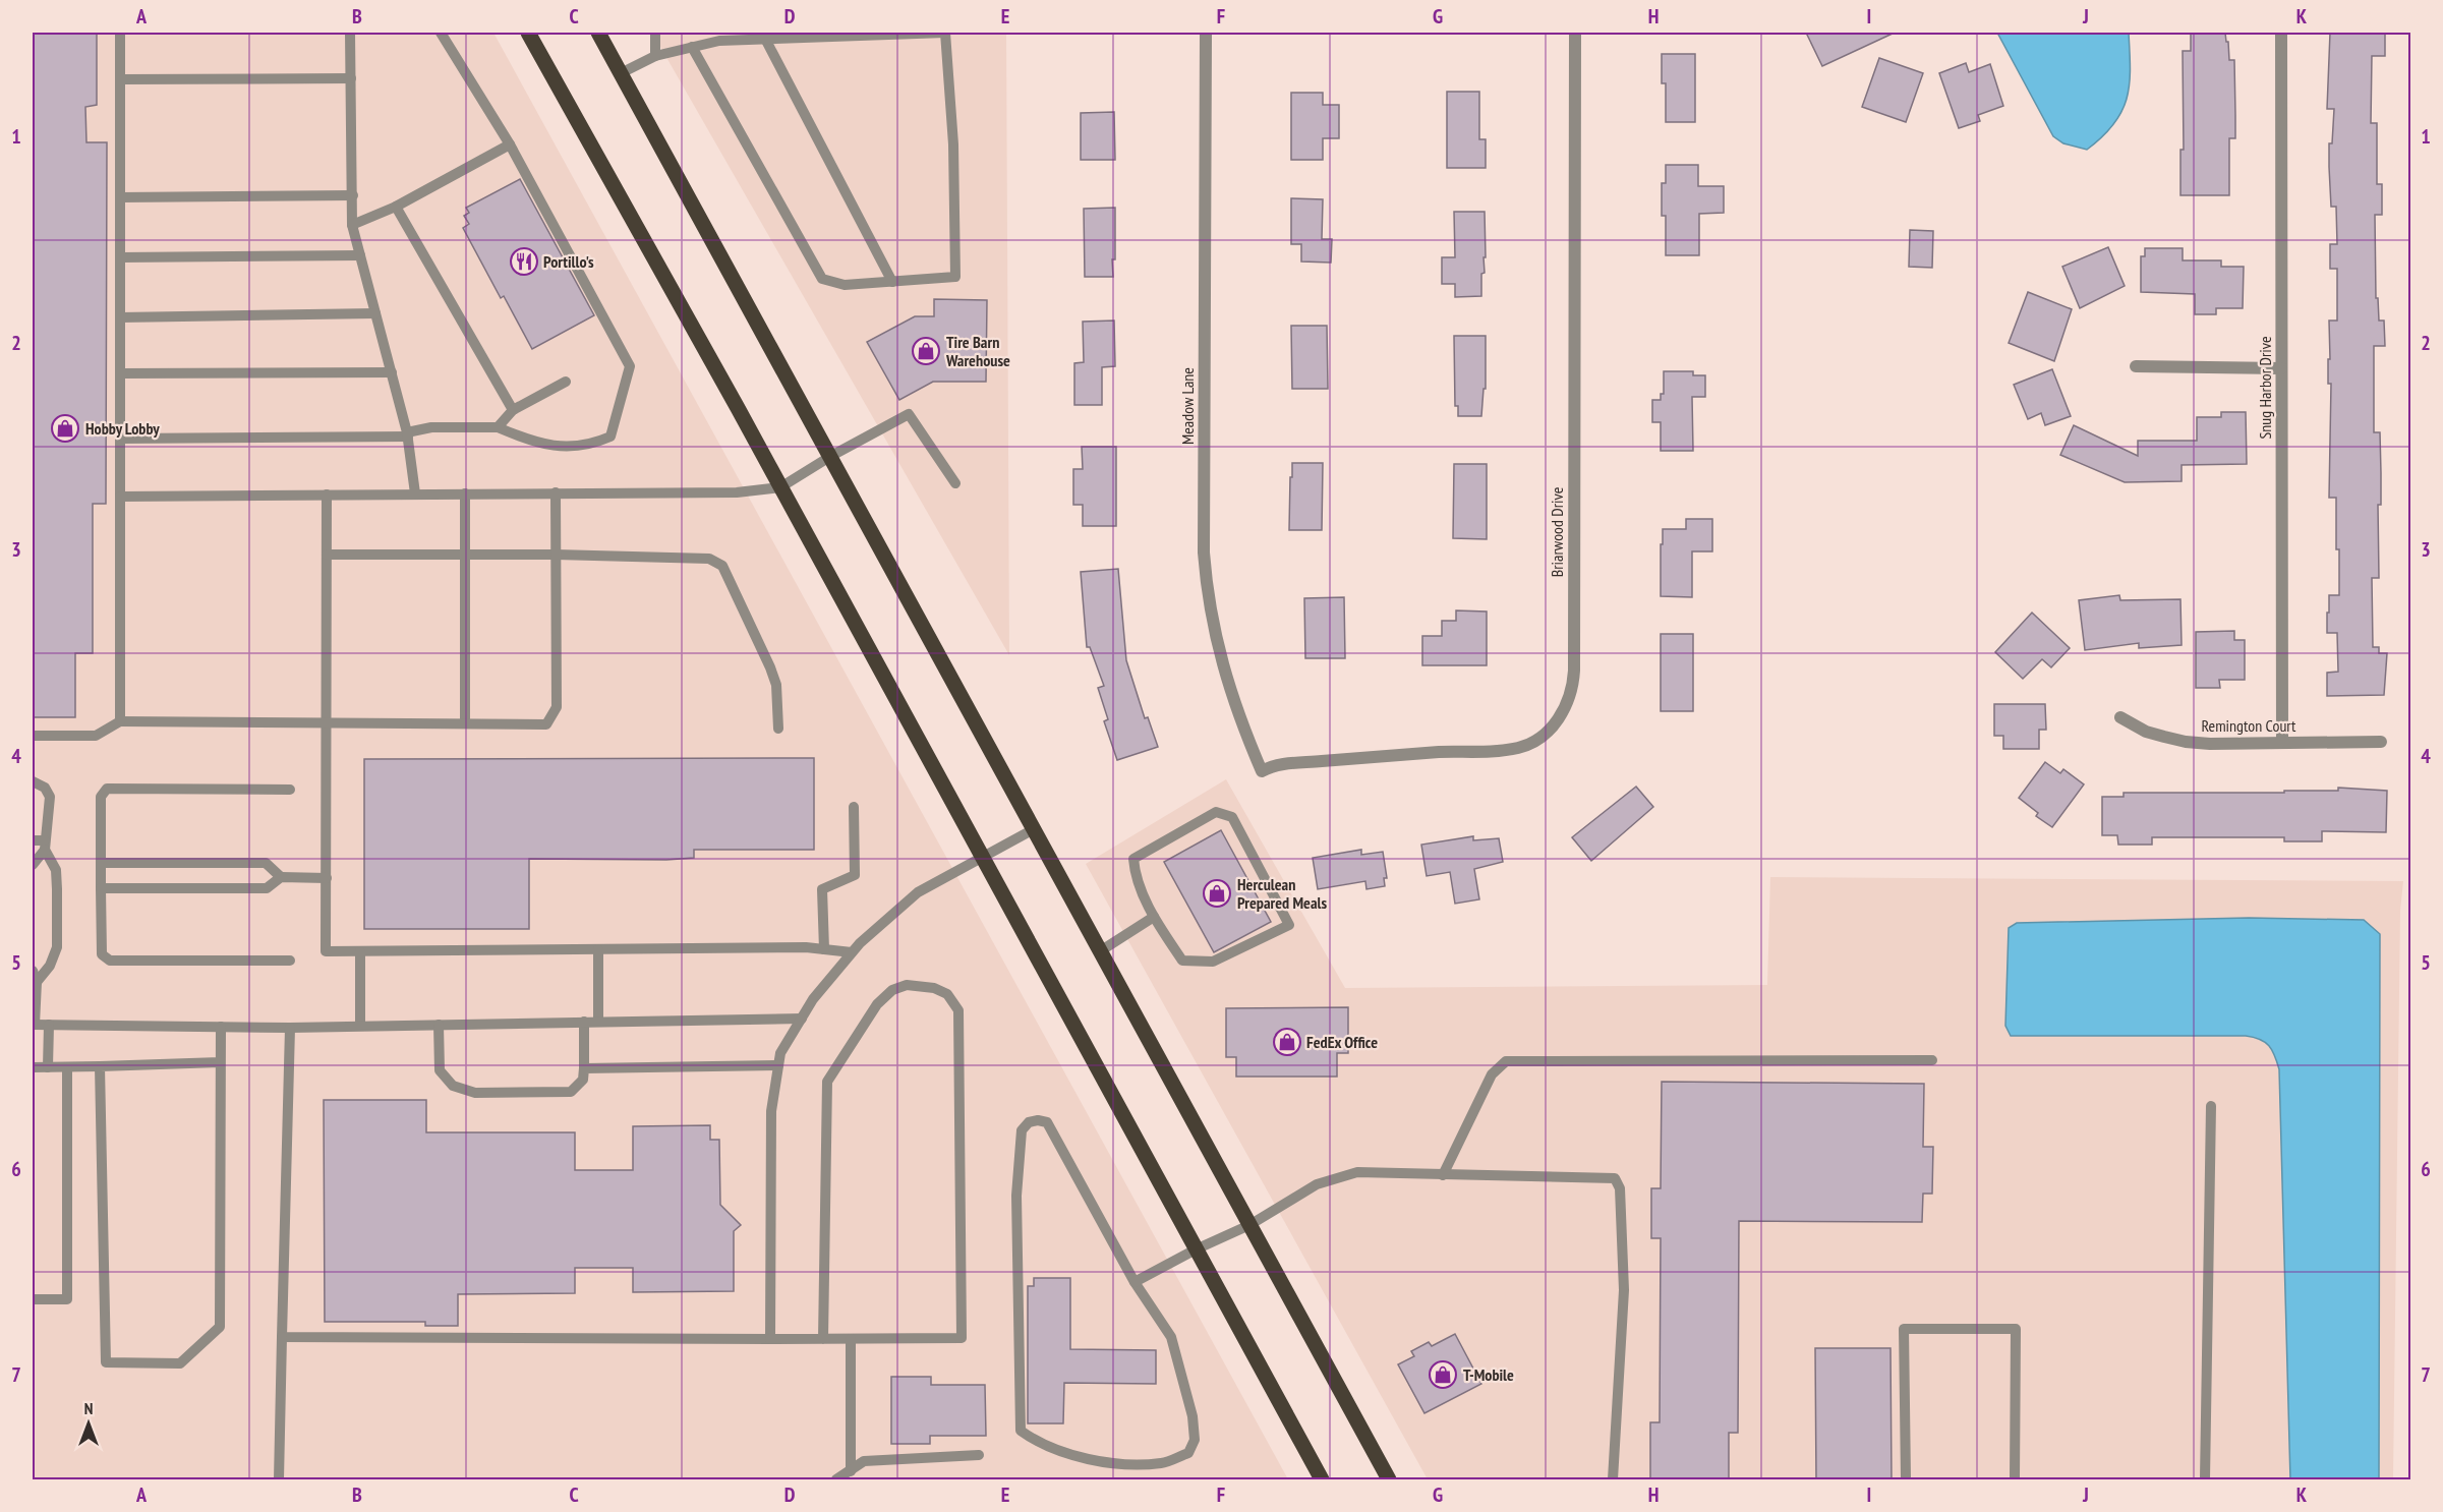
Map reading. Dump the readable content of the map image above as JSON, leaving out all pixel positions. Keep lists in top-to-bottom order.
{
  "streets": {
    "street": [
      "Snug Harbor Drive",
      "Meadow Lane",
      "Briarwood Drive",
      "Remington Court"
    ]
  },
  "crossings": [
    ["Snug Harbor Drive", "Remington Court"],
    ["Meadow Lane", "Briarwood Drive"]
  ],
  "places": {
    "restaurant": ["Portillo's"],
    "shop": [
      "Tire Barn Warehouse",
      "Hobby Lobby",
      "Herculean Prepared Meals",
      "FedEx Office",
      "T-Mobile"
    ]
  },
  "north": "top",
  "grid": {
    "columns": [
      "A",
      "B",
      "C",
      "D",
      "E",
      "F",
      "G",
      "H",
      "I",
      "J",
      "K"
    ],
    "rows": [
      "1",
      "2",
      "3",
      "4",
      "5",
      "6",
      "7"
    ]
  }
}
